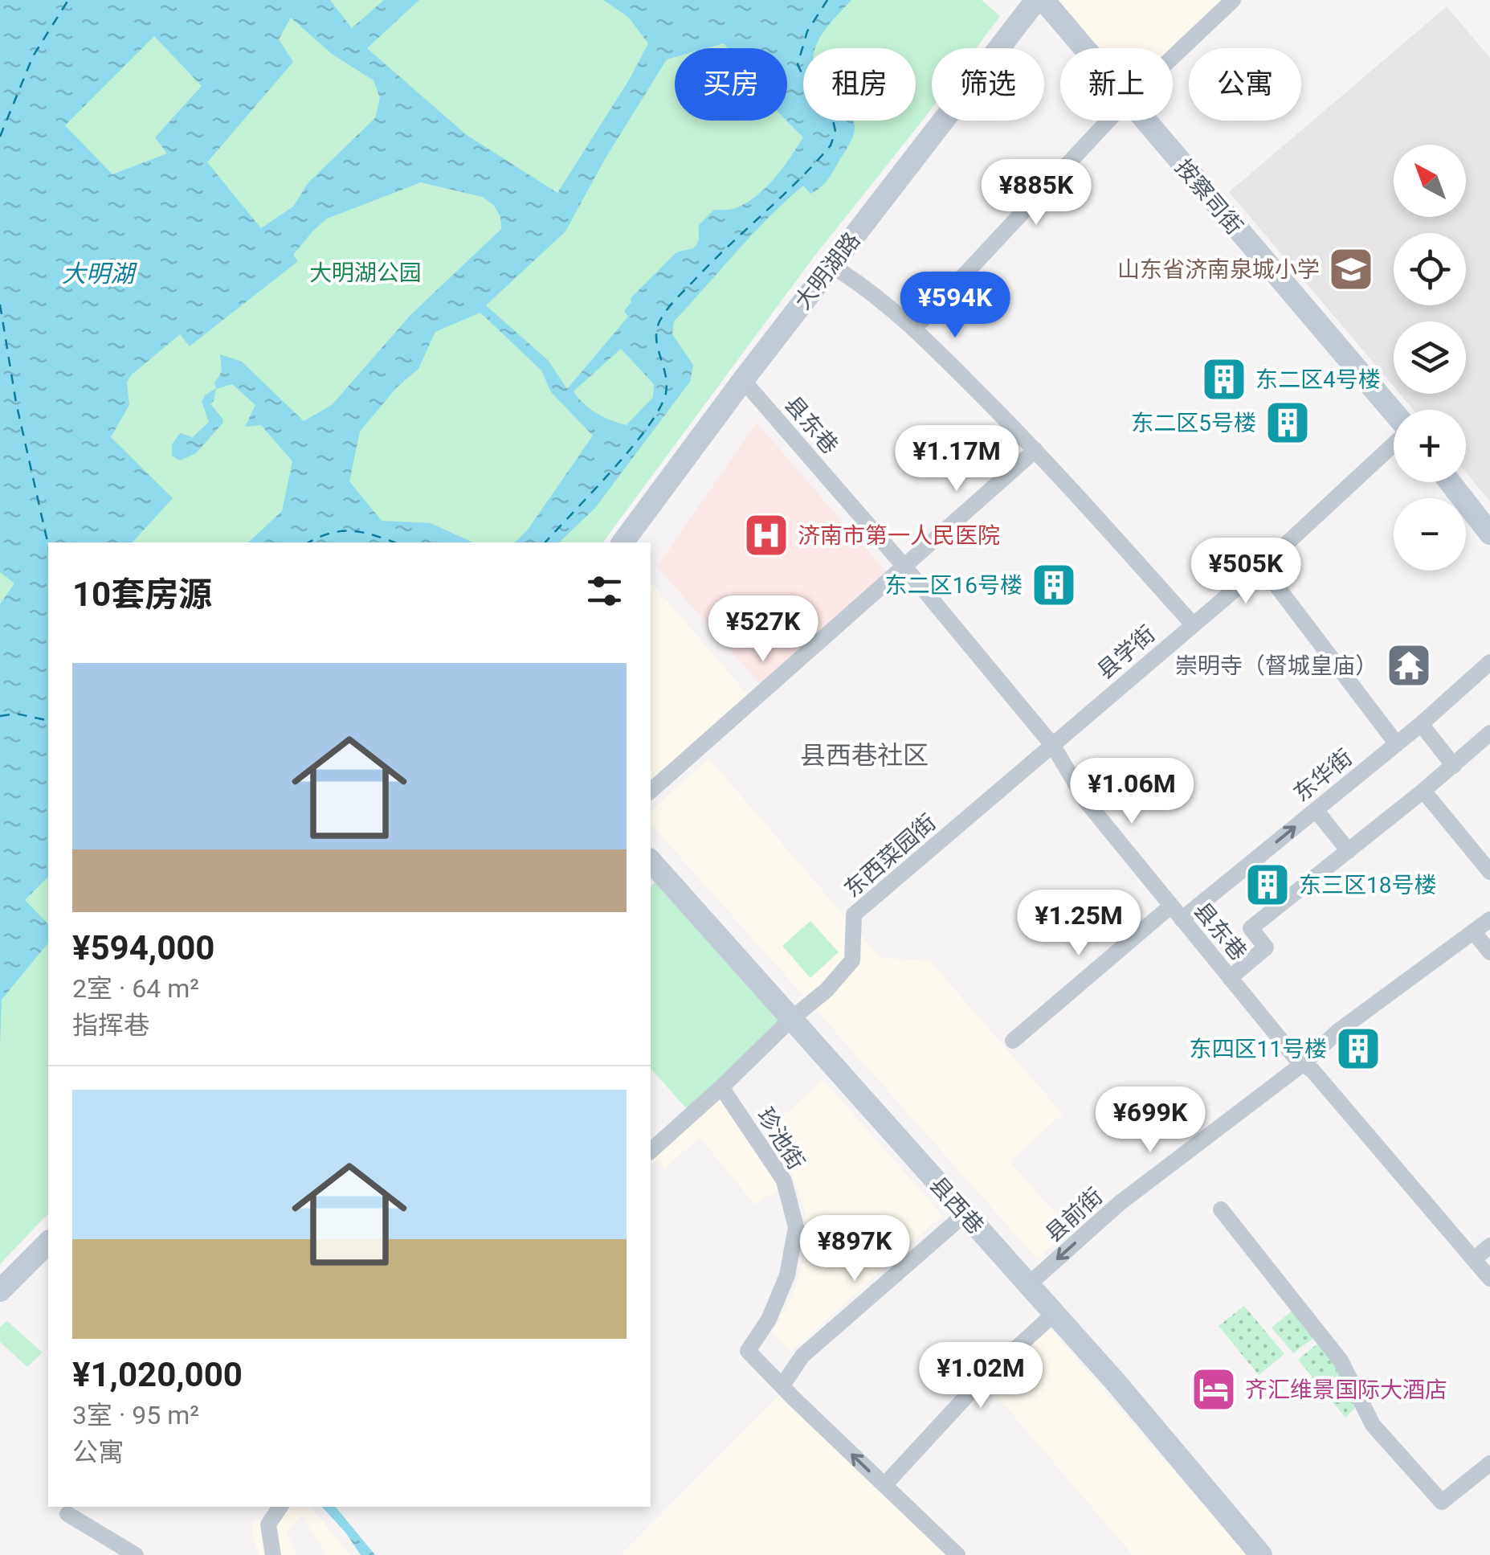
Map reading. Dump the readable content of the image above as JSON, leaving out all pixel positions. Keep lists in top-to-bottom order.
{
  "streets": {
    "main road": ["按察司街", "大明湖路", "县西巷"],
    "street": [
      "县东巷",
      "县学街",
      "东华街",
      "东西菜园街",
      "珍池街",
      "县前街"
    ]
  },
  "crossings": [
    ["按察司街", "大明湖路"],
    ["大明湖路", "县东巷"],
    ["县东巷", "县学街"],
    ["县东巷", "东华街"],
    ["县东巷", "东西菜园街"],
    ["县东巷", "县前街"],
    ["县学街", "东西菜园街"],
    ["东西菜园街", "珍池街"],
    ["东西菜园街", "县西巷"],
    ["县西巷", "县前街"]
  ],
  "one_way": ["县前街"],
  "districts": ["县西巷社区"],
  "water": ["大明湖"],
  "parks": ["大明湖公园"],
  "places": {
    "school or university": ["山东省济南泉城小学"],
    "building": [
      "东二区4号楼",
      "东二区5号楼",
      "东二区16号楼",
      "东三区18号楼",
      "东四区11号楼"
    ],
    "hospital": ["济南市第一人民医院"],
    "temple": ["崇明寺（督城皇庙）"],
    "hotel": ["齐汇维景国际大酒店"]
  },
  "north": "top left",
  "page": {
    "chip": [
      "买房",
      "租房",
      "筛选",
      "新上",
      "公寓"
    ],
    "map_buttons": ["+", "−"],
    "price": [
      "¥885K",
      "¥594K",
      "¥1.17M",
      "¥505K",
      "¥527K",
      "¥1.06M",
      "¥1.25M",
      "¥699K",
      "¥897K",
      "¥1.02M"
    ],
    "heading": "10套房源",
    "list": [
      {
        "name": "¥594,000",
        "note": "2室 · 64 m² · 指挥巷"
      },
      {
        "name": "¥1,020,000",
        "note": "3室 · 95 m² · 公寓"
      }
    ]
  }
}
